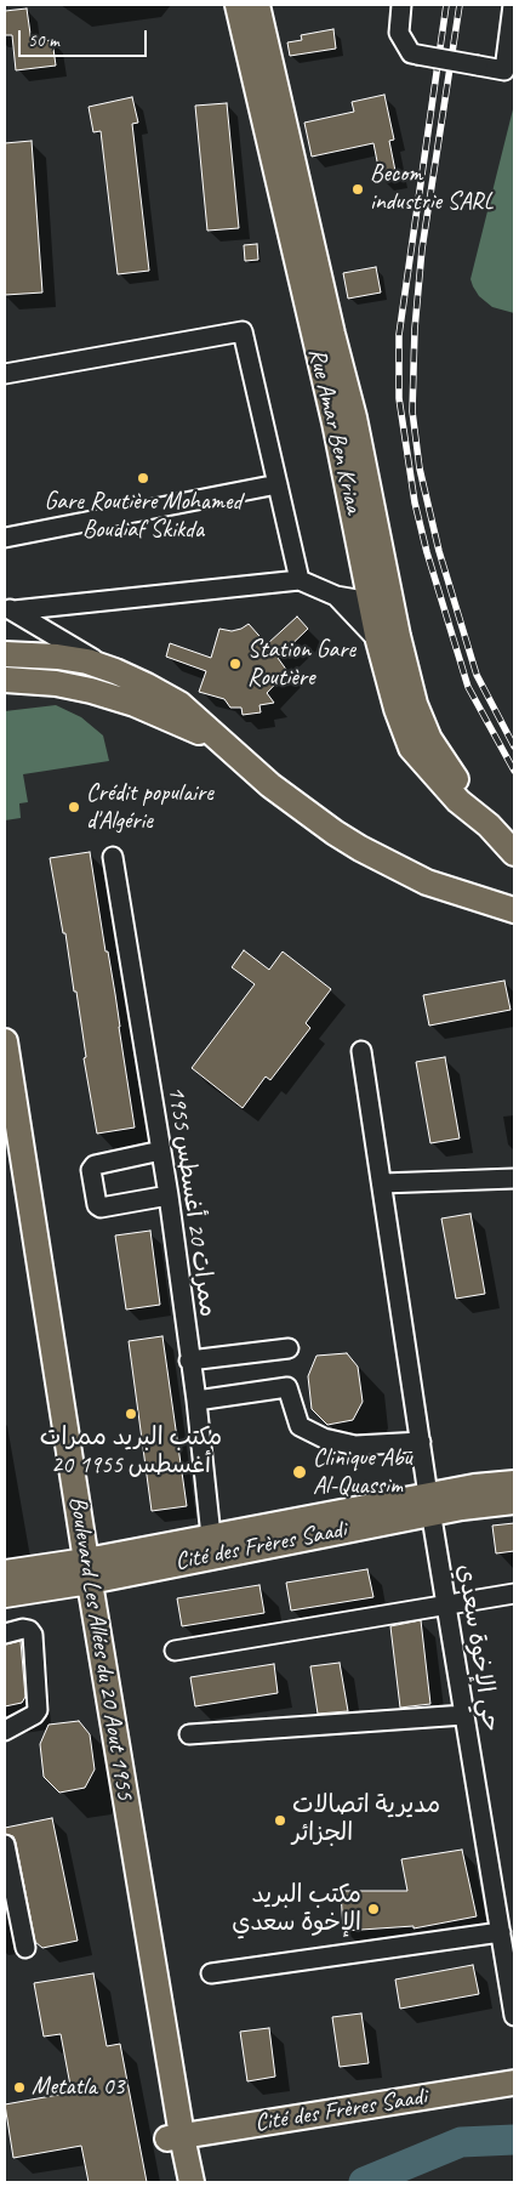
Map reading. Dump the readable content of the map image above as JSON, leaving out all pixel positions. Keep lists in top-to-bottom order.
{
  "streets": {
    "main road": ["Rue Amar Ben Kriaa", "Cité des Frères Saadi", "Boulevard Les Allées du 20 Aout 1955"],
    "street": ["ممرات 20 أغسطس 1955", "حي الإخوة سعدي"]
  },
  "crossings": [
    ["ممرات 20 أغسطس 1955", "Cité des Frères Saadi"],
    ["Cité des Frères Saadi", "Boulevard Les Allées du 20 Aout 1955"],
    ["Cité des Frères Saadi", "حي الإخوة سعدي"]
  ],
  "places": [
    "Becom industrie SARL",
    "Gare Routière Mohamed Boudiaf Skikda",
    "Station Gare Routière",
    "Crédit populaire d'Algérie",
    "مكتب البريد ممرات 20 أغسطس 1955",
    "Clinique Abu Al-Quassim",
    "مديرية اتصالات الجزائر",
    "مكتب البريد الإخوة سعدي",
    "Metatla 03"
  ],
  "scale_bar": "50 m"
}
